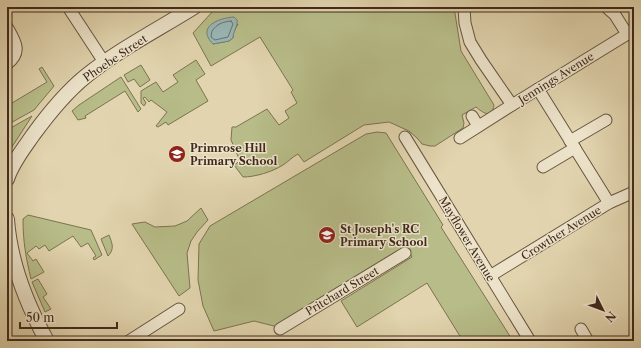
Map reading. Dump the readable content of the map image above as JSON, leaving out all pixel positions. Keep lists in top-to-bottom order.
{
  "streets": {
    "street": [
      "Phoebe Street",
      "Jennings Avenue",
      "Crowther Avenue",
      "Mayflower Avenue",
      "Pritchard Street"
    ]
  },
  "crossings": [
    ["Crowther Avenue", "Mayflower Avenue"]
  ],
  "places": {
    "school or university": ["Primrose Hill Primary School", "St Joseph's RC Primary School"]
  },
  "scale_bar": "50 m",
  "north": "bottom right"
}
